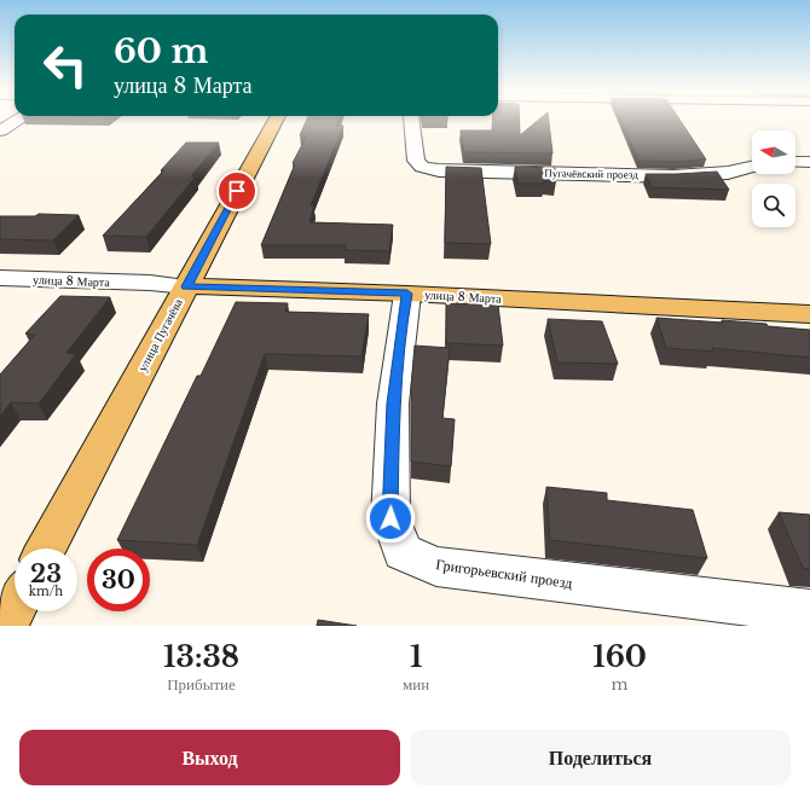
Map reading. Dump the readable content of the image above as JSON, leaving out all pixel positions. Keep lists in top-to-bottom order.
{
  "streets": {
    "main road": ["улица 8 Марта", "улица Пугачёва"],
    "street": ["Пугачёвский проезд", "Григорьевский проезд"]
  },
  "crossings": [
    ["улица 8 Марта", "улица Пугачёва"],
    ["улица 8 Марта", "Григорьевский проезд"]
  ],
  "north": "left",
  "page": {
    "turn": ["60 m", "улица 8 Марта"],
    "speed": "23 km/h",
    "limit": "30",
    "eta": [
      "13:38",
      "Прибытие",
      "1",
      "мин",
      "160",
      "m"
    ],
    "buttons": ["Выход", "Поделиться"]
  }
}
